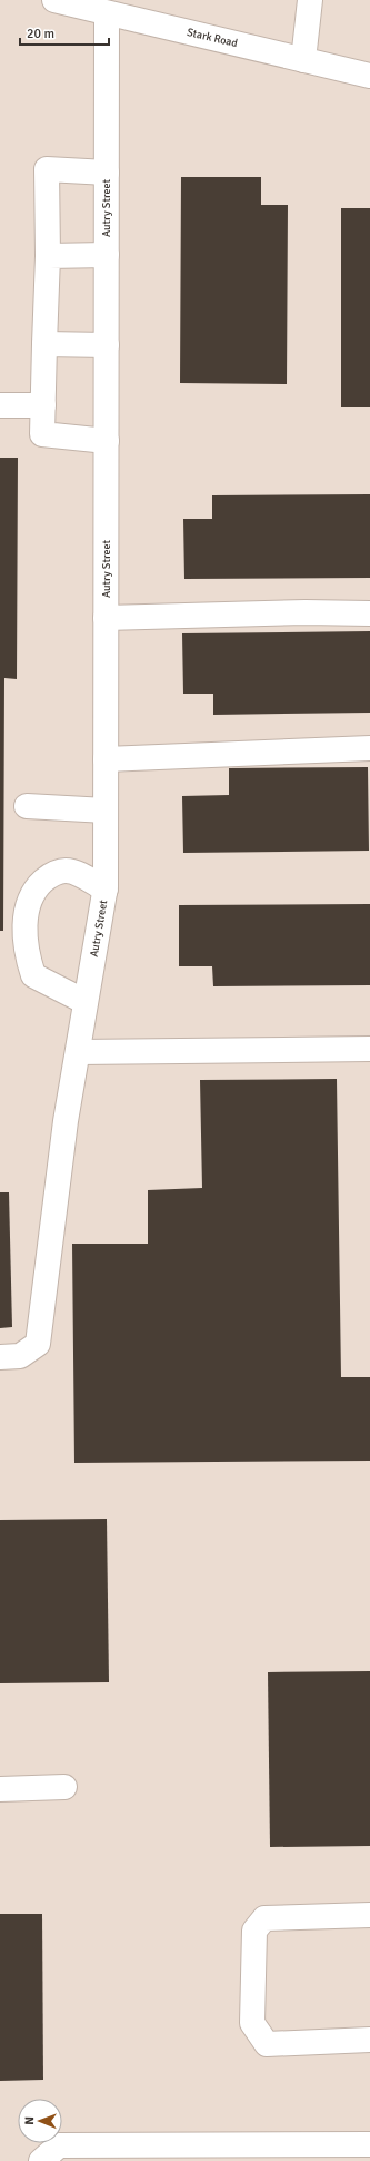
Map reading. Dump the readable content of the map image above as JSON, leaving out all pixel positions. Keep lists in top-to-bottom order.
{
  "streets": {
    "street": ["Stark Road", "Autry Street"]
  },
  "crossings": [
    ["Stark Road", "Autry Street"]
  ],
  "scale_bar": "20 m",
  "north": "left"
}
